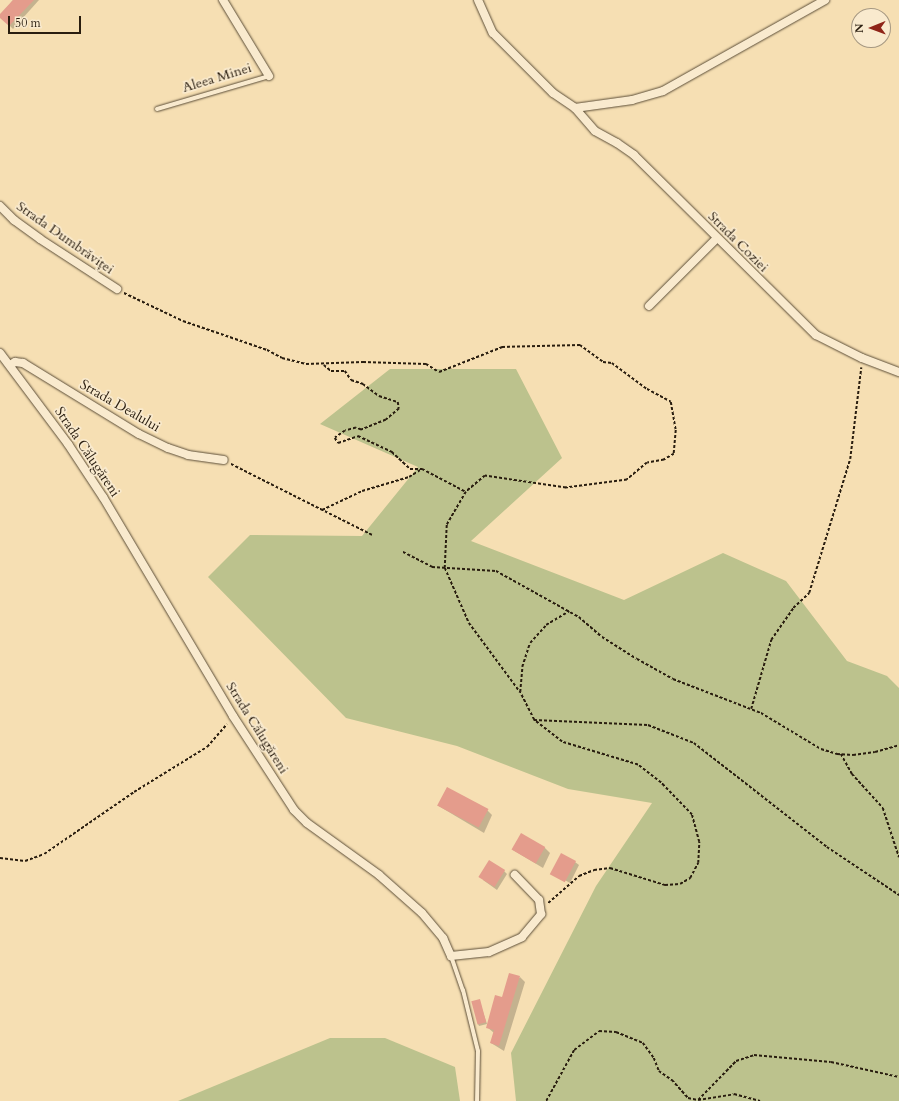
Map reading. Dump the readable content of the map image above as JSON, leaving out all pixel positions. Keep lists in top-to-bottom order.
{
  "streets": {
    "street": [
      "Aleea Minei",
      "Strada Dumbrăviței",
      "Strada Coziei",
      "Strada Dealului",
      "Strada Călugăreni"
    ]
  },
  "crossings": [
    ["Strada Dealului", "Strada Călugăreni"]
  ],
  "scale_bar": "50 m",
  "north": "left"
}
